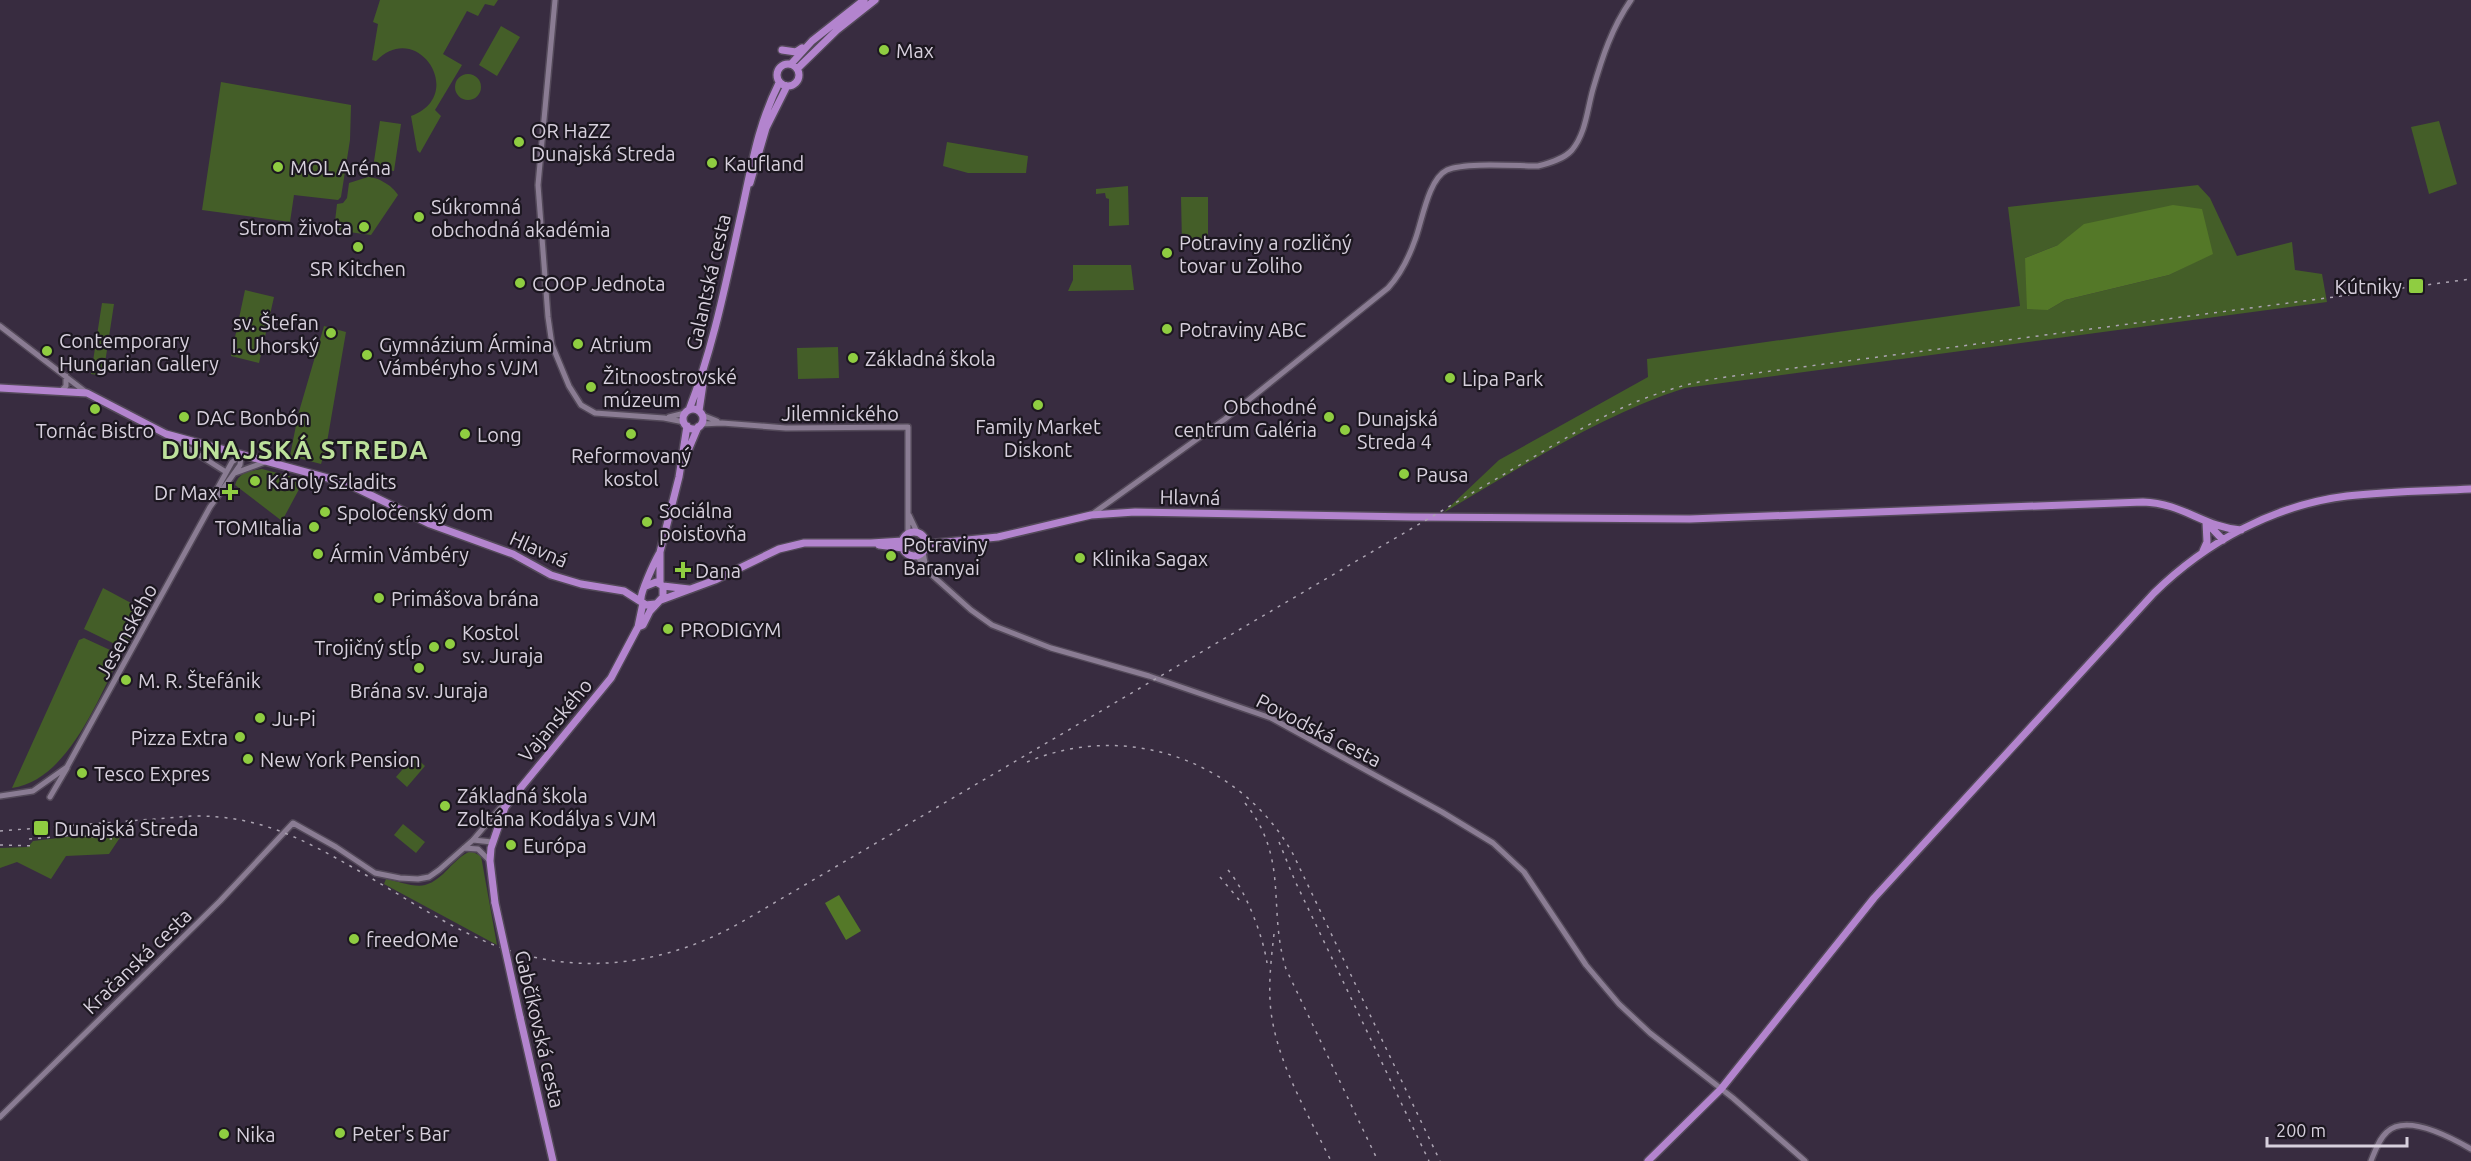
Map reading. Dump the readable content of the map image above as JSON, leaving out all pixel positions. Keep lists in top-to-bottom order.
{
  "streets": {
    "main road": [
      "Galantská cesta",
      "Hlavná",
      "Vajanského",
      "Gabčíkovská cesta"
    ],
    "street": [
      "Jilemnického",
      "Jesenského",
      "Povodská cesta",
      "Kračanská cesta"
    ]
  },
  "crossings": [
    ["Galantská cesta", "Jilemnického"],
    ["Jilemnického", "Hlavná"],
    ["Jilemnického", "Povodská cesta"],
    ["Hlavná", "Jesenského"],
    ["Hlavná", "Povodská cesta"],
    ["Vajanského", "Gabčíkovská cesta"]
  ],
  "districts": ["DUNAJSKÁ STREDA"],
  "places": {
    "other": [
      "Max",
      "OR HaZZ Dunajská Streda",
      "Kaufland",
      "MOL Aréna",
      "Súkromná obchodná akadémia",
      "Strom života",
      "SR Kitchen",
      "Potraviny a rozličný tovar u Zoliho",
      "COOP Jednota",
      "Potraviny ABC",
      "sv. Štefan I. Uhorský",
      "Atrium",
      "Contemporary Hungarian Gallery",
      "Gymnázium Ármina Vámbéryho s VJM",
      "Základná škola",
      "Lipa Park",
      "Žitnoostrovské múzeum",
      "Family Market Diskont",
      "Tornác Bistro",
      "DAC Bonbón",
      "Obchodné centrum Galéria",
      "Dunajská Streda 4",
      "Long",
      "Reformovaný kostol",
      "Pausa",
      "Károly Szladits",
      "Spoločenský dom",
      "Sociálna poisťovňa",
      "TOMItalia",
      "Ármin Vámbéry",
      "Potraviny Baranyai",
      "Klinika Sagax",
      "Primášova brána",
      "PRODIGYM",
      "Kostol sv. Juraja",
      "Trojičný stĺp",
      "Brána sv. Juraja",
      "M. R. Štefánik",
      "Ju-Pi",
      "Pizza Extra",
      "New York Pension",
      "Tesco Expres",
      "Základná škola Zoltána Kodálya s VJM",
      "Európa",
      "freedOMe",
      "Peter's Bar",
      "Nika"
    ],
    "transit": ["Kútniky", "Dunajská Streda"],
    "health": ["Dr Max", "Dana"]
  },
  "scale_bar": "200 m"
}
